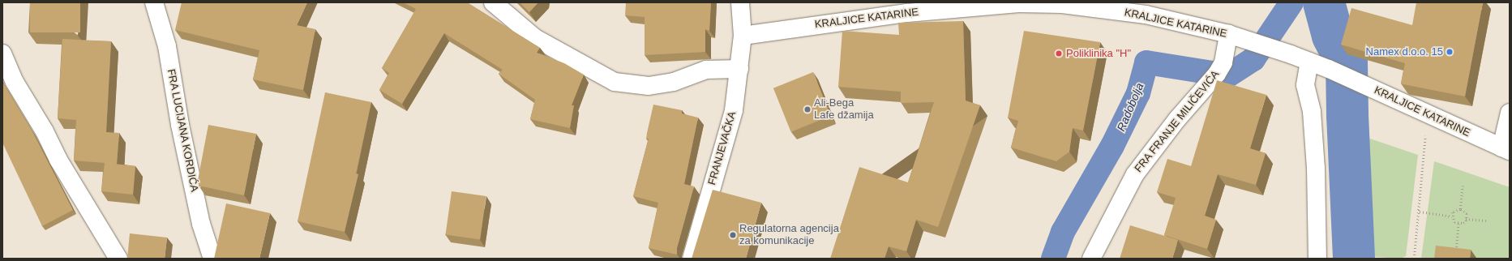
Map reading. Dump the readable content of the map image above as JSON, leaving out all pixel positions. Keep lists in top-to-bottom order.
{
  "streets": {
    "street": [
      "KRALJICE KATARINE",
      "FRA FRANJE MILIČEVIĆA",
      "FRA LUCIJANA KORDIĆA",
      "FRANJEVAČKA"
    ]
  },
  "crossings": [
    ["KRALJICE KATARINE", "FRA FRANJE MILIČEVIĆA"],
    ["KRALJICE KATARINE", "FRANJEVAČKA"]
  ],
  "water": ["Radobolja"],
  "places": [
    "Namex d.o.o. 15",
    "Poliklinika \"H\"",
    "Ali-Bega Lafe džamija",
    "Regulatorna agencija za komunikacije"
  ]
}
